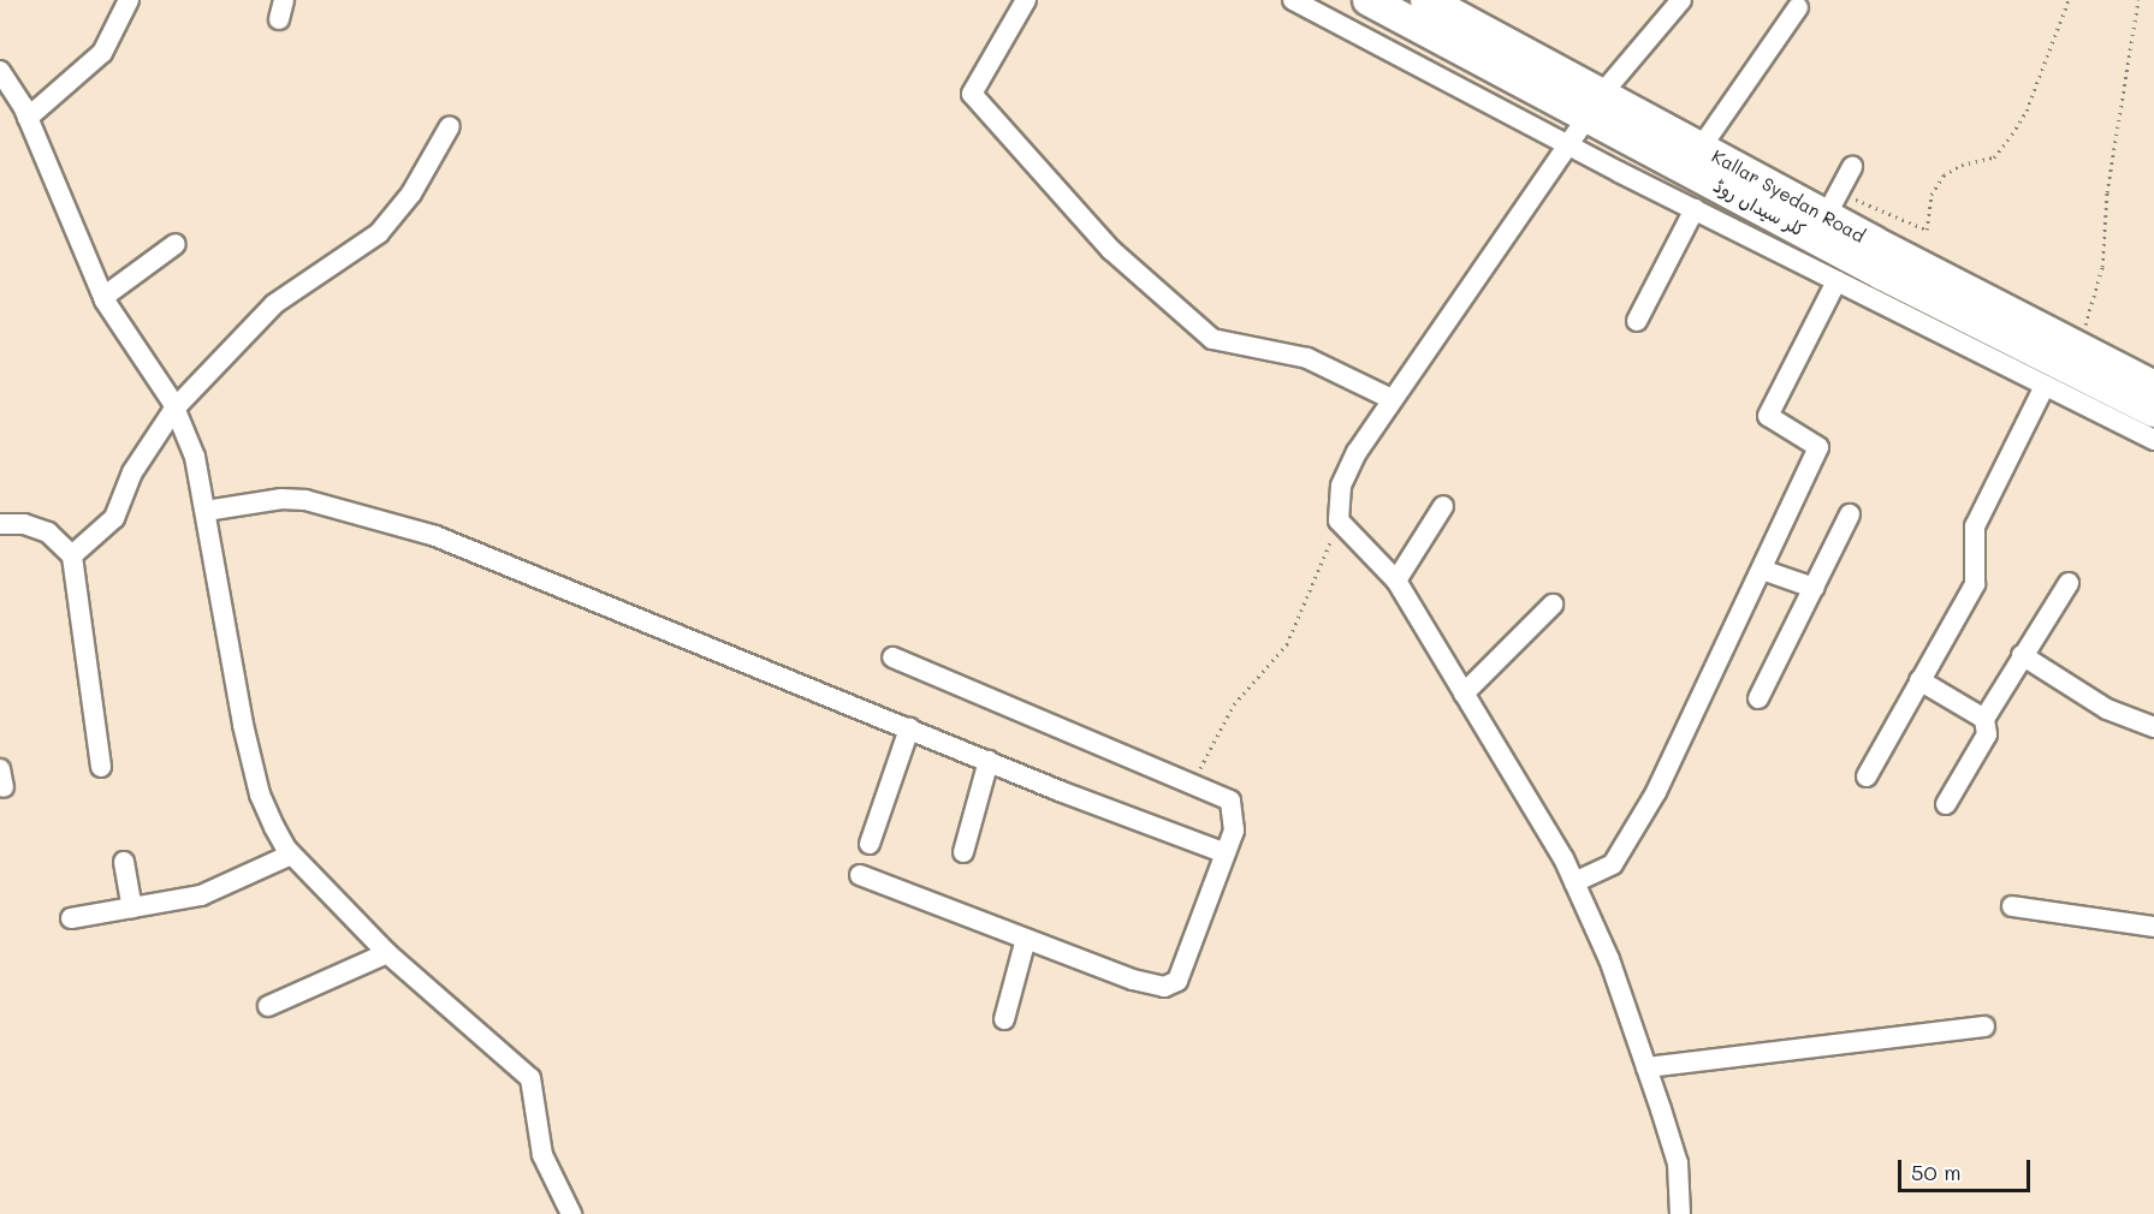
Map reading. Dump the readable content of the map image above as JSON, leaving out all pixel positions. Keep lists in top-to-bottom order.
{
  "streets": {
    "highway": ["Kallar Syedan Road", "کلر سیداں روڈ"]
  },
  "crossings": [
    ["Kallar Syedan Road", "کلر سیداں روڈ"]
  ],
  "scale_bar": "50 m"
}
